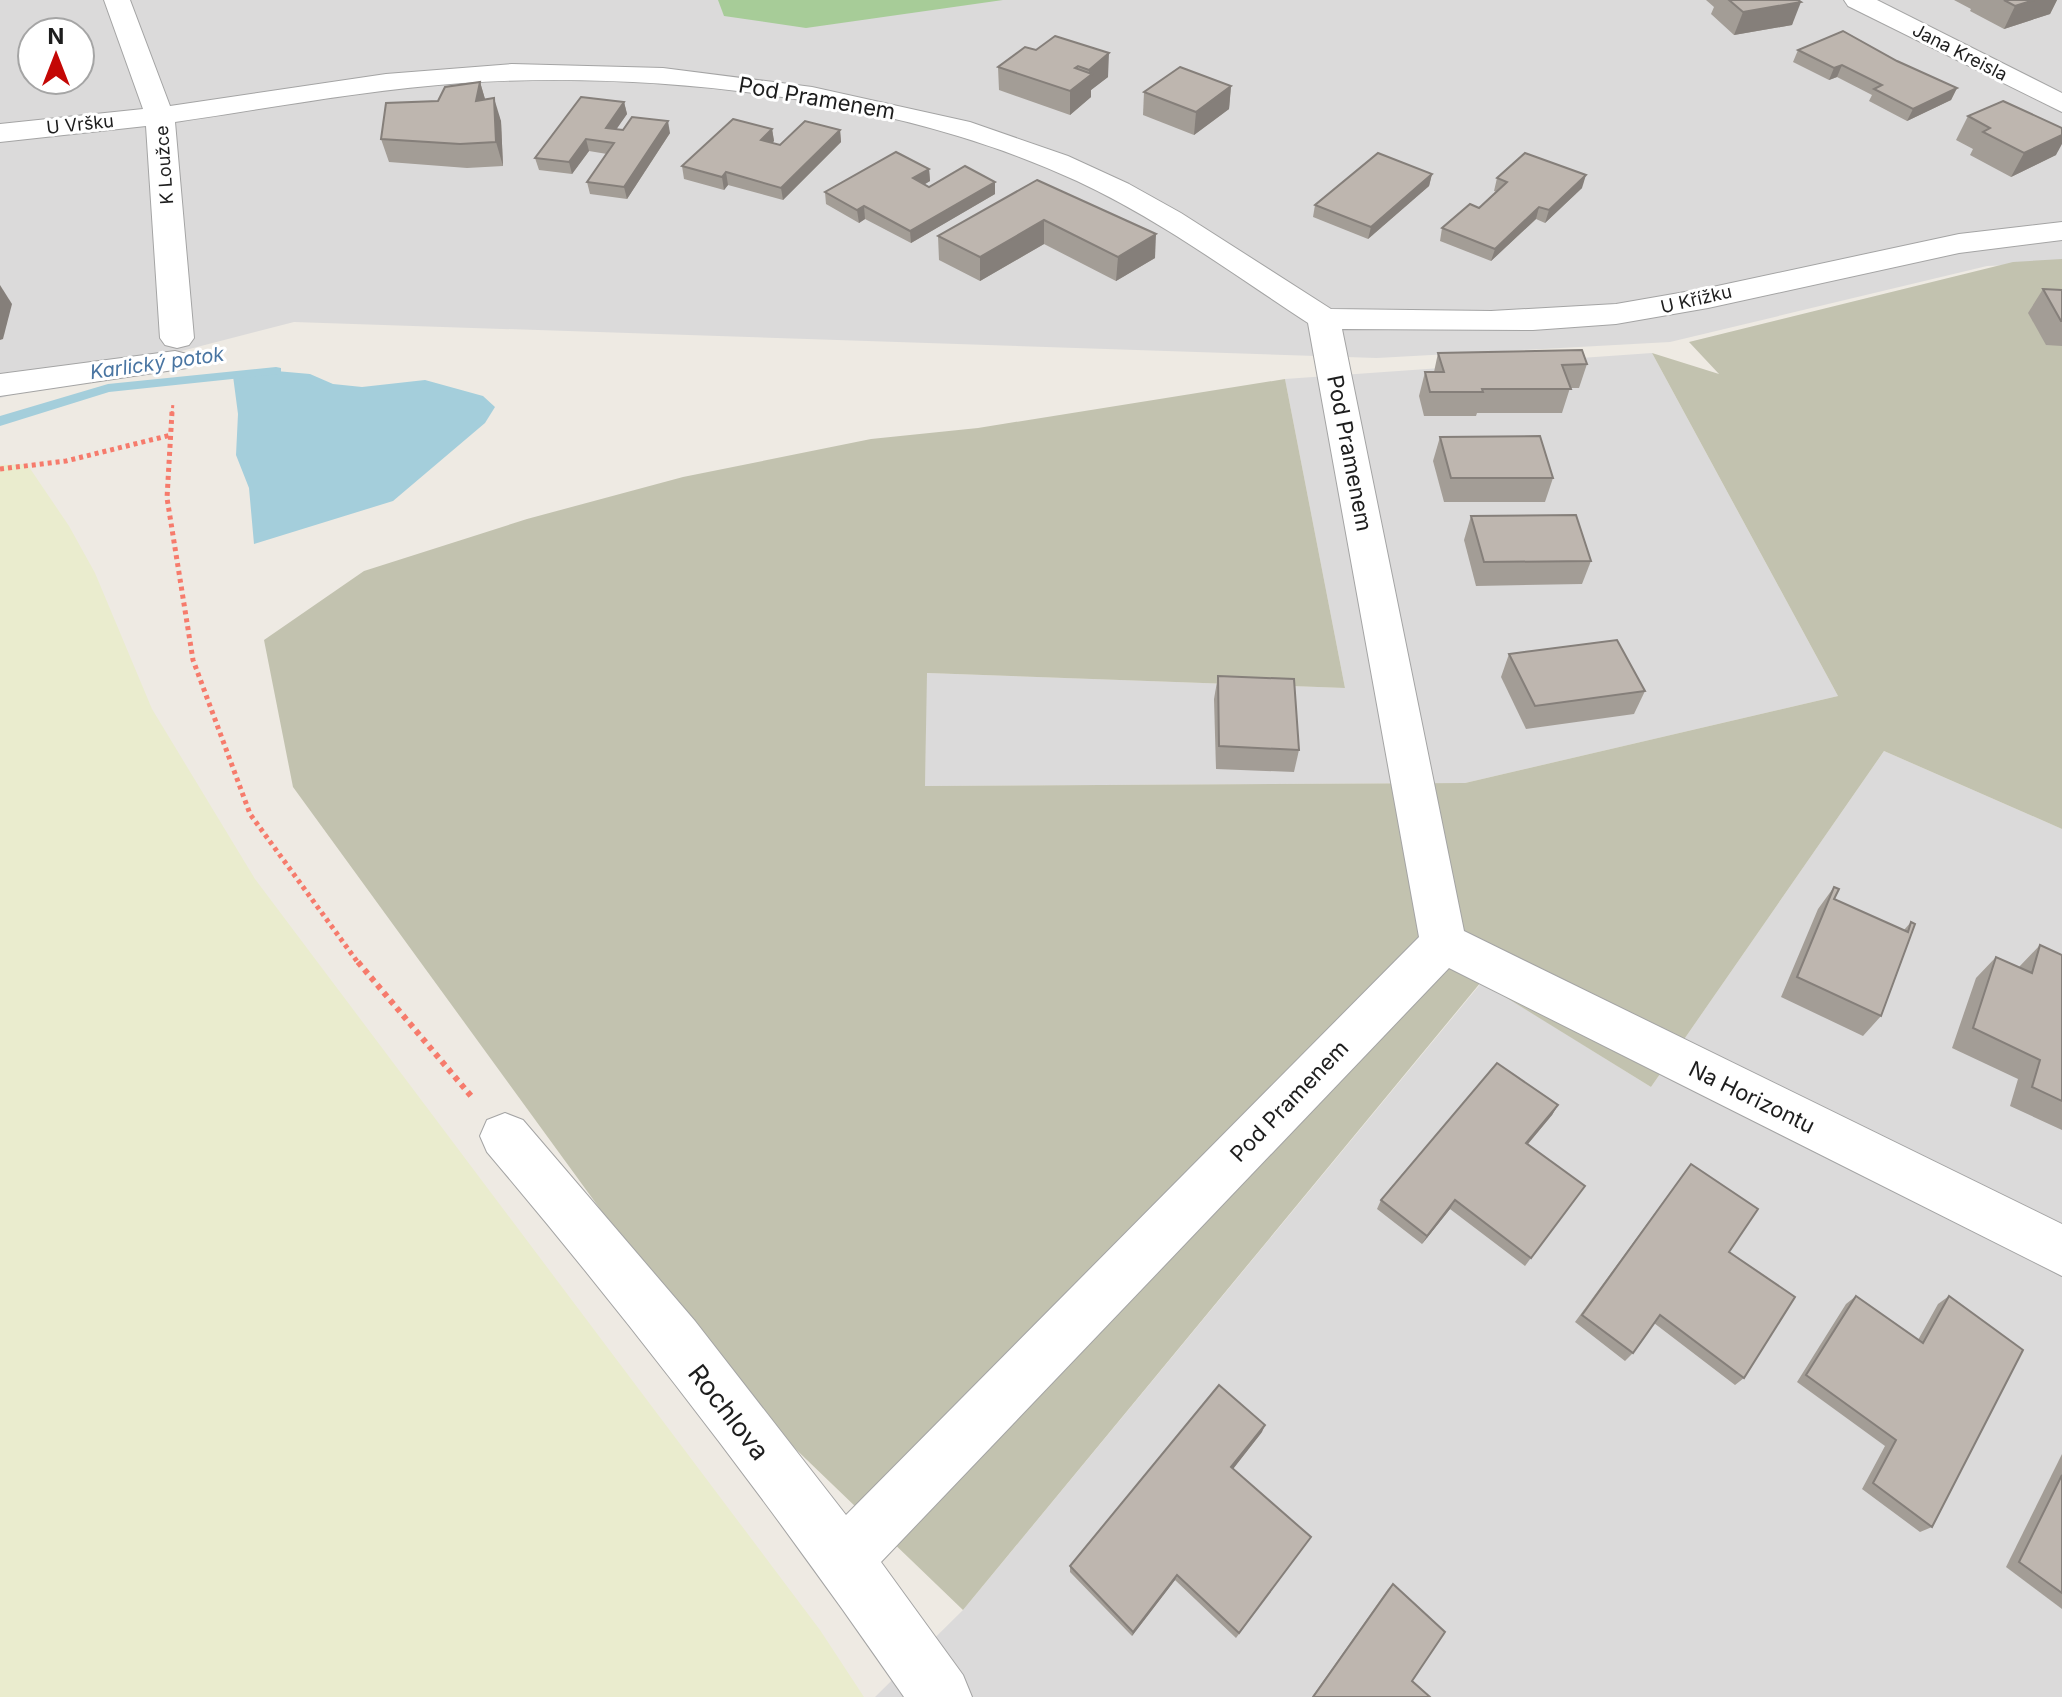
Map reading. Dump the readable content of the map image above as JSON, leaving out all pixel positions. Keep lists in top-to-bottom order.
{
  "streets": {
    "street": [
      "Jana Kreisla",
      "Pod Pramenem",
      "U Vršku",
      "K Loužce",
      "U Křížku",
      "Na Horizontu",
      "Rochlova"
    ]
  },
  "crossings": [
    ["Pod Pramenem", "U Vršku"],
    ["Pod Pramenem", "K Loužce"],
    ["Pod Pramenem", "U Křížku"],
    ["Pod Pramenem", "Na Horizontu"],
    ["Pod Pramenem", "Rochlova"],
    ["U Vršku", "K Loužce"]
  ],
  "water": ["Karlický potok"],
  "north": "top"
}
